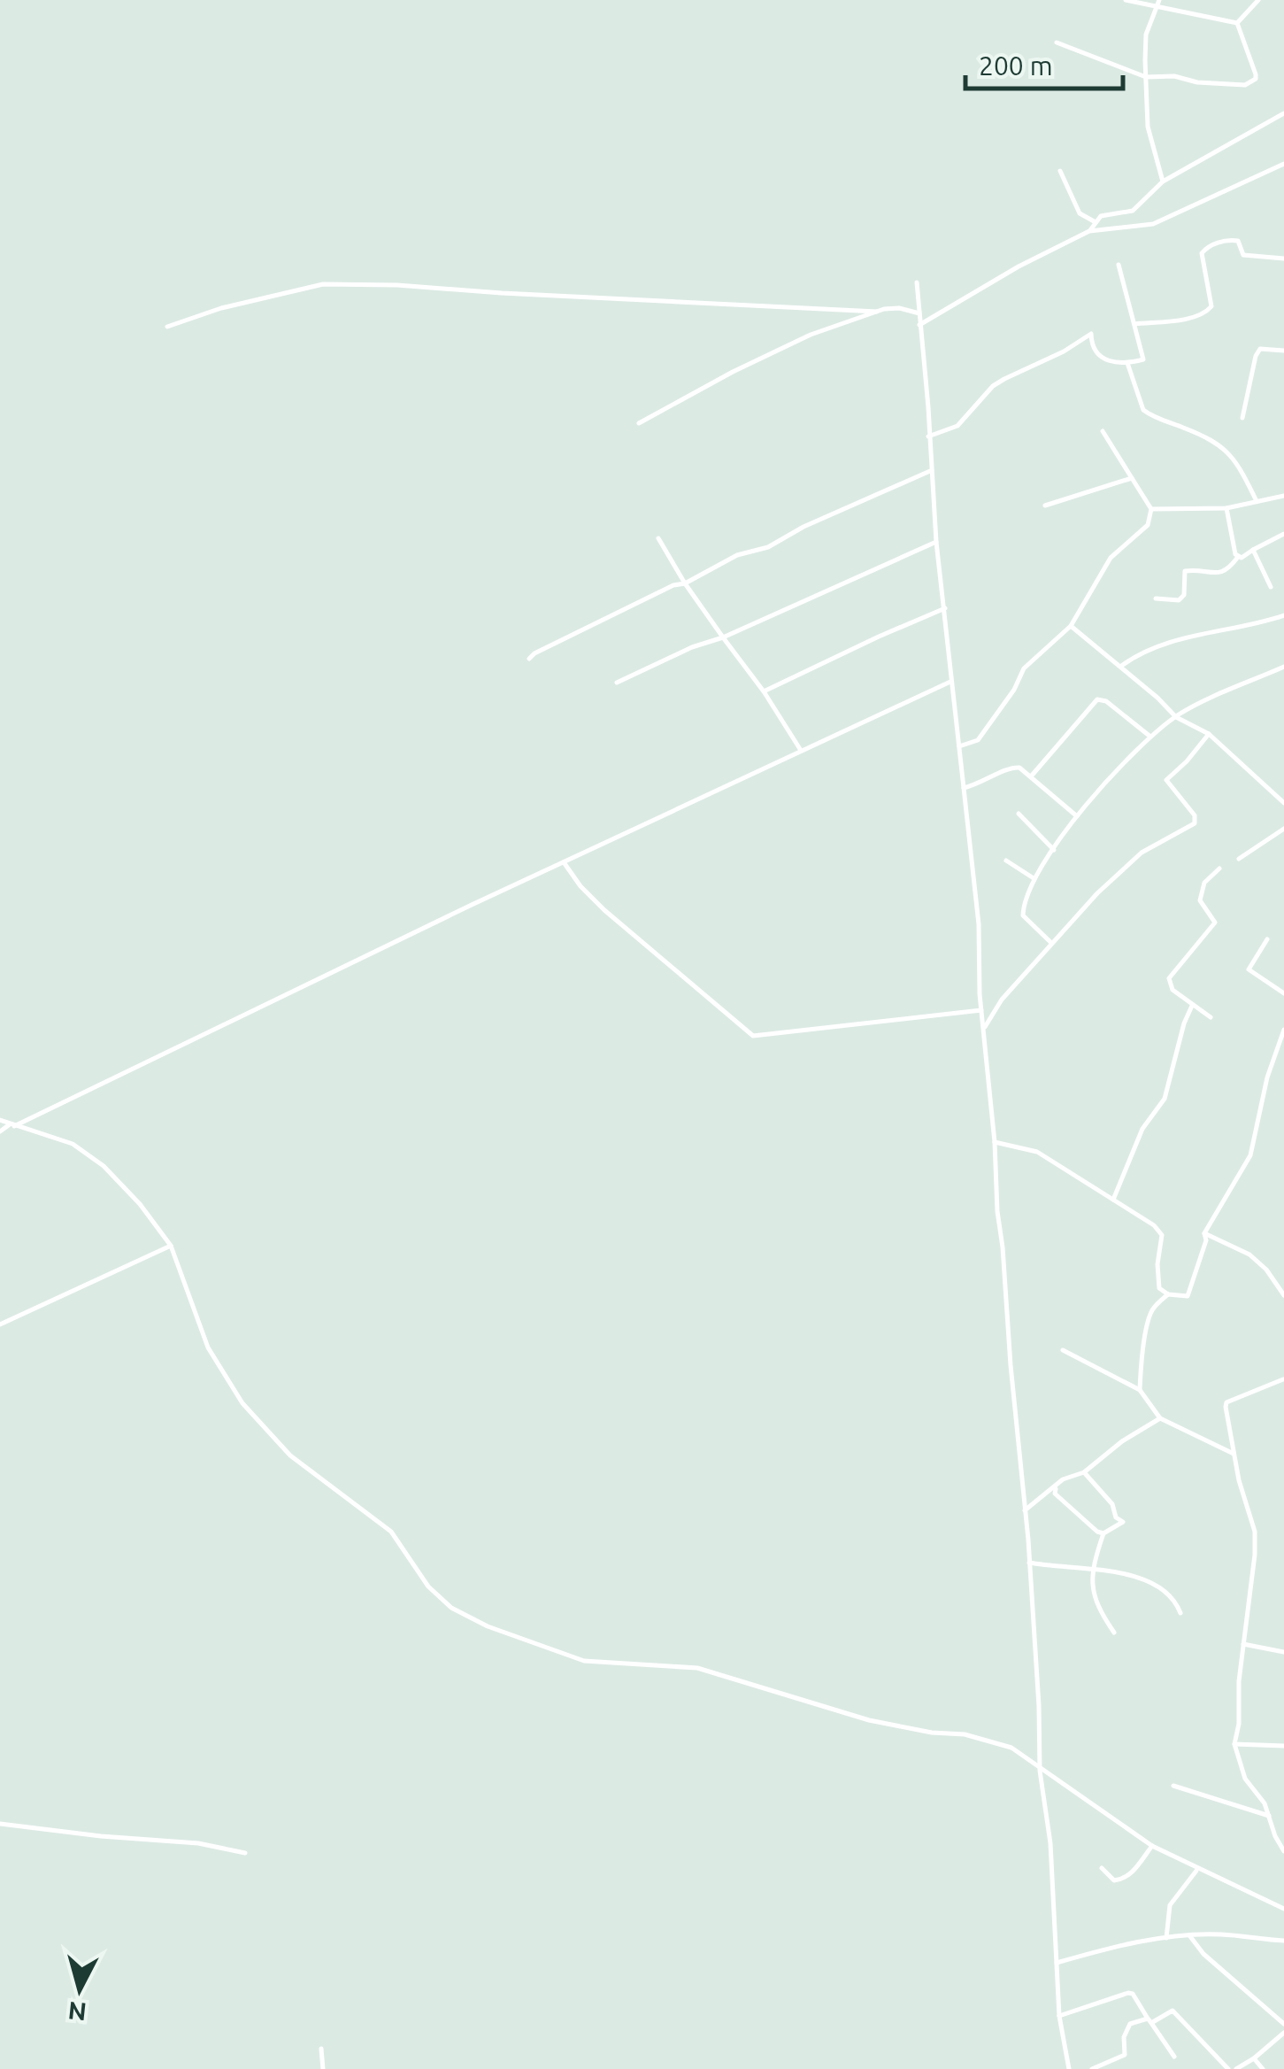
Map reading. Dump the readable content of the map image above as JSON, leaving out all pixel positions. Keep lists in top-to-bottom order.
{
  "scale_bar": "200 m",
  "north": "bottom"
}
